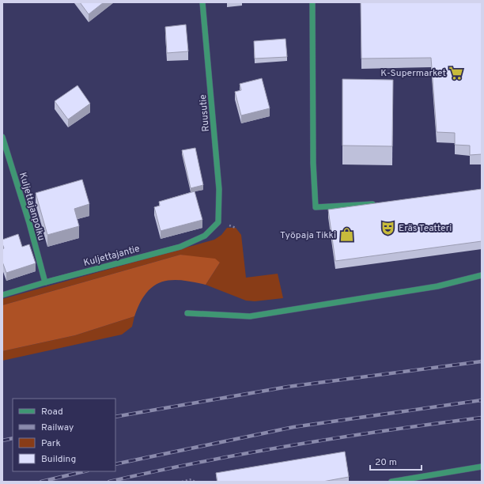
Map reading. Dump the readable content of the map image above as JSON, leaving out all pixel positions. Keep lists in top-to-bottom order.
{
  "streets": {
    "street": ["Ruusutie", "Kuljettajanpolku", "Kuljettajantie"]
  },
  "crossings": [
    ["Ruusutie", "Kuljettajantie"],
    ["Kuljettajanpolku", "Kuljettajantie"]
  ],
  "places": {
    "supermarket": ["K-Supermarket"],
    "theatre": ["Eräs Teatteri"],
    "shop": ["Työpaja Tikki"]
  },
  "legend": [
    "Road",
    "Railway",
    "Park",
    "Building"
  ],
  "scale_bar": "20 m"
}
